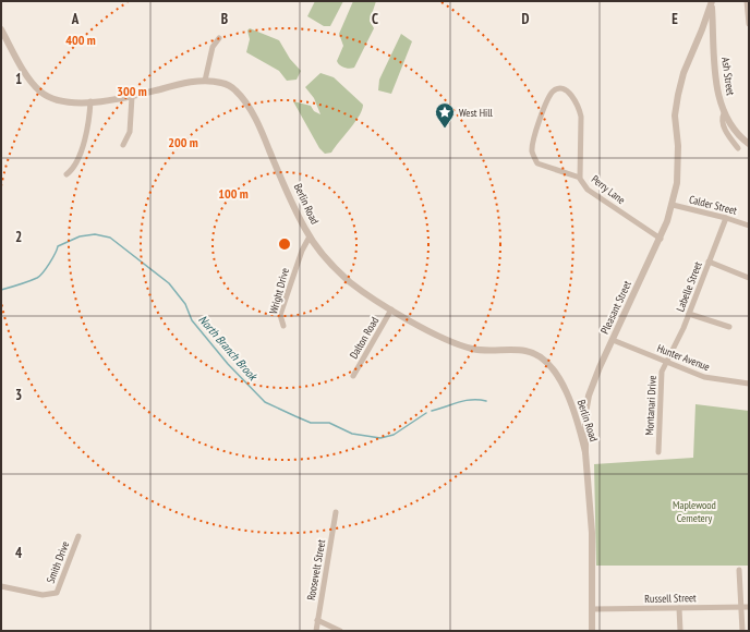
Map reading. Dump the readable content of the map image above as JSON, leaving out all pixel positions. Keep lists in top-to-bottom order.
{
  "streets": {
    "street": [
      "Ash Street",
      "Perry Lane",
      "Berlin Road",
      "Calder Street",
      "Labelle Street",
      "Wright Drive",
      "Pleasant Street",
      "Dalton Road",
      "Hunter Avenue",
      "Montanari Drive",
      "Smith Drive",
      "Roosevelt Street",
      "Russell Street"
    ]
  },
  "crossings": [
    ["Ash Street", "Pleasant Street"],
    ["Perry Lane", "Pleasant Street"],
    ["Berlin Road", "Wright Drive"],
    ["Berlin Road", "Pleasant Street"],
    ["Berlin Road", "Dalton Road"],
    ["Calder Street", "Labelle Street"],
    ["Calder Street", "Pleasant Street"],
    ["Labelle Street", "Hunter Avenue"],
    ["Labelle Street", "Montanari Drive"],
    ["Pleasant Street", "Hunter Avenue"],
    ["Pleasant Street", "Russell Street"],
    ["Hunter Avenue", "Montanari Drive"]
  ],
  "water": ["North Branch Brook"],
  "parks": ["Maplewood Cemetery"],
  "places": {
    "place": ["West Hill"]
  },
  "grid": {
    "columns": [
      "A",
      "B",
      "C",
      "D",
      "E"
    ],
    "rows": [
      "1",
      "2",
      "3",
      "4"
    ]
  },
  "rings": [
    "400 m",
    "300 m",
    "200 m",
    "100 m"
  ]
}
